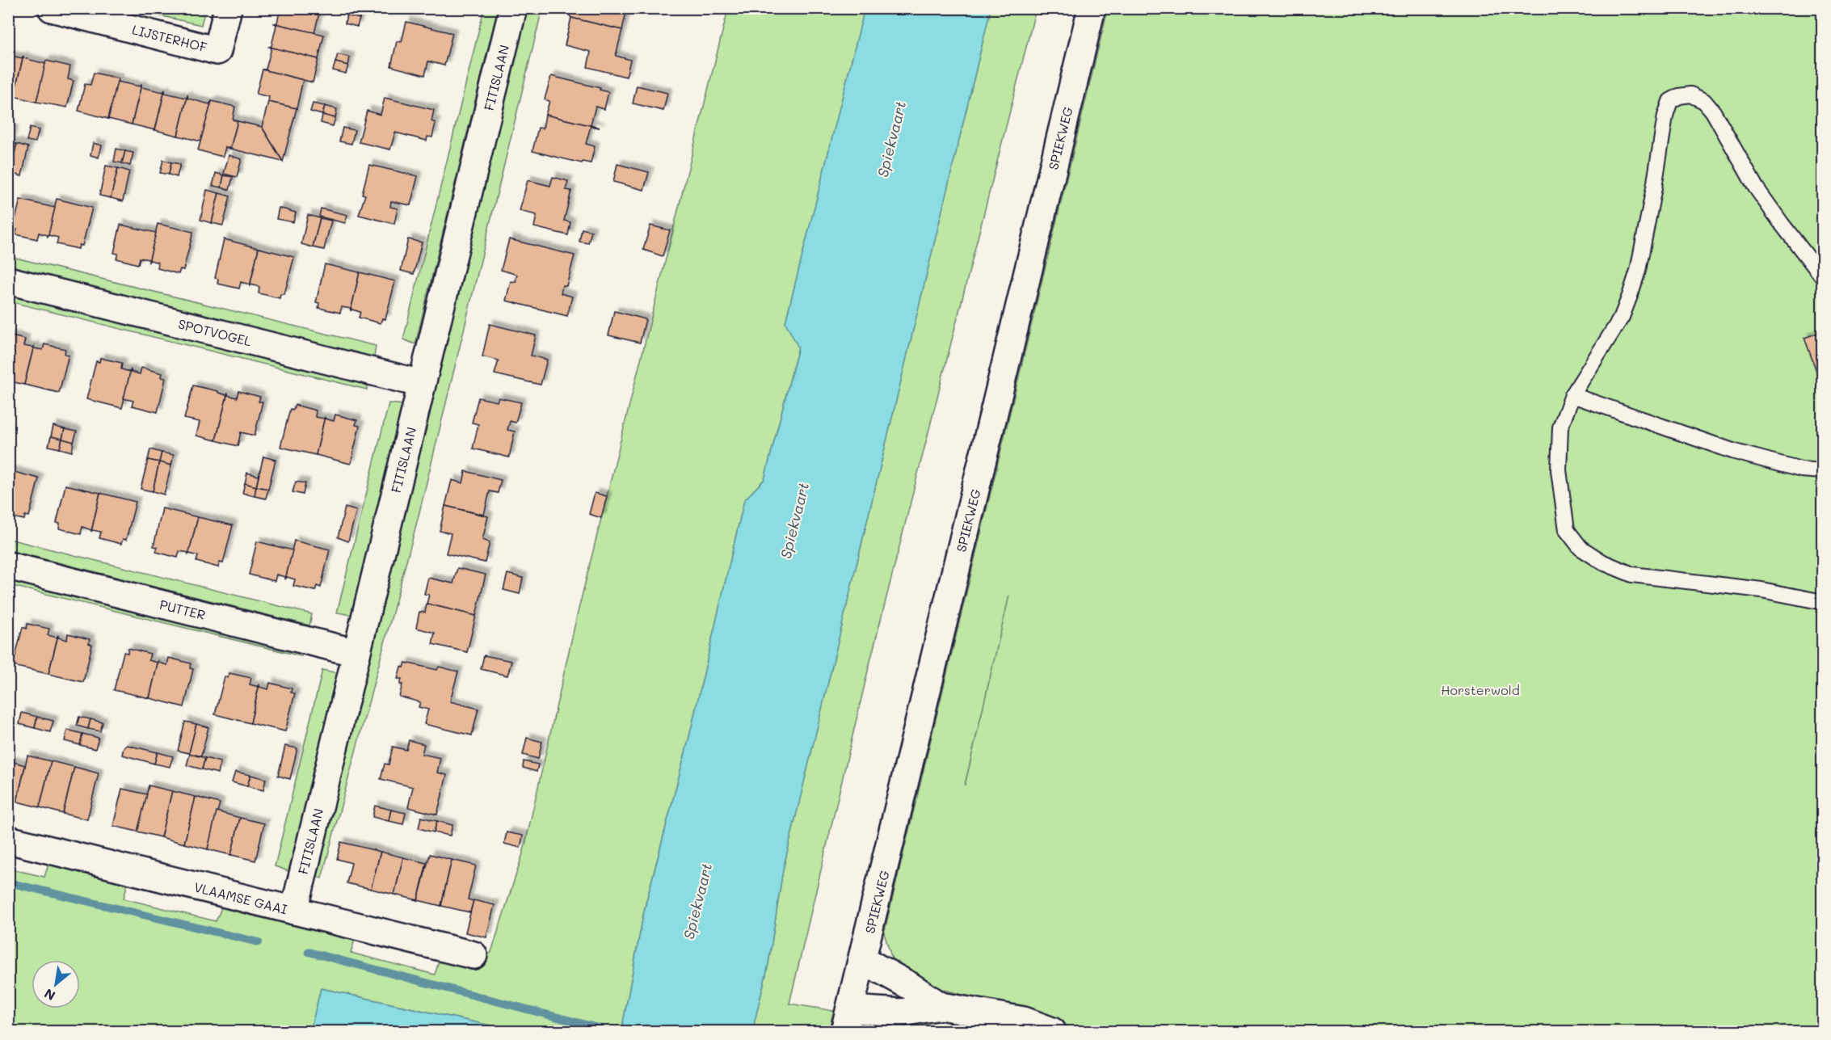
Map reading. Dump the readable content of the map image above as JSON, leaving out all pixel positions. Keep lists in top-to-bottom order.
{
  "streets": {
    "street": [
      "LIJSTERHOF",
      "FITISLAAN",
      "SPIEKWEG",
      "SPOTVOGEL",
      "PUTTER",
      "VLAAMSE GAAI"
    ]
  },
  "crossings": [
    ["FITISLAAN", "SPOTVOGEL"],
    ["FITISLAAN", "PUTTER"],
    ["FITISLAAN", "VLAAMSE GAAI"]
  ],
  "water": ["Spiekvaart"],
  "parks": ["Horsterwold"],
  "north": "bottom left"
}
